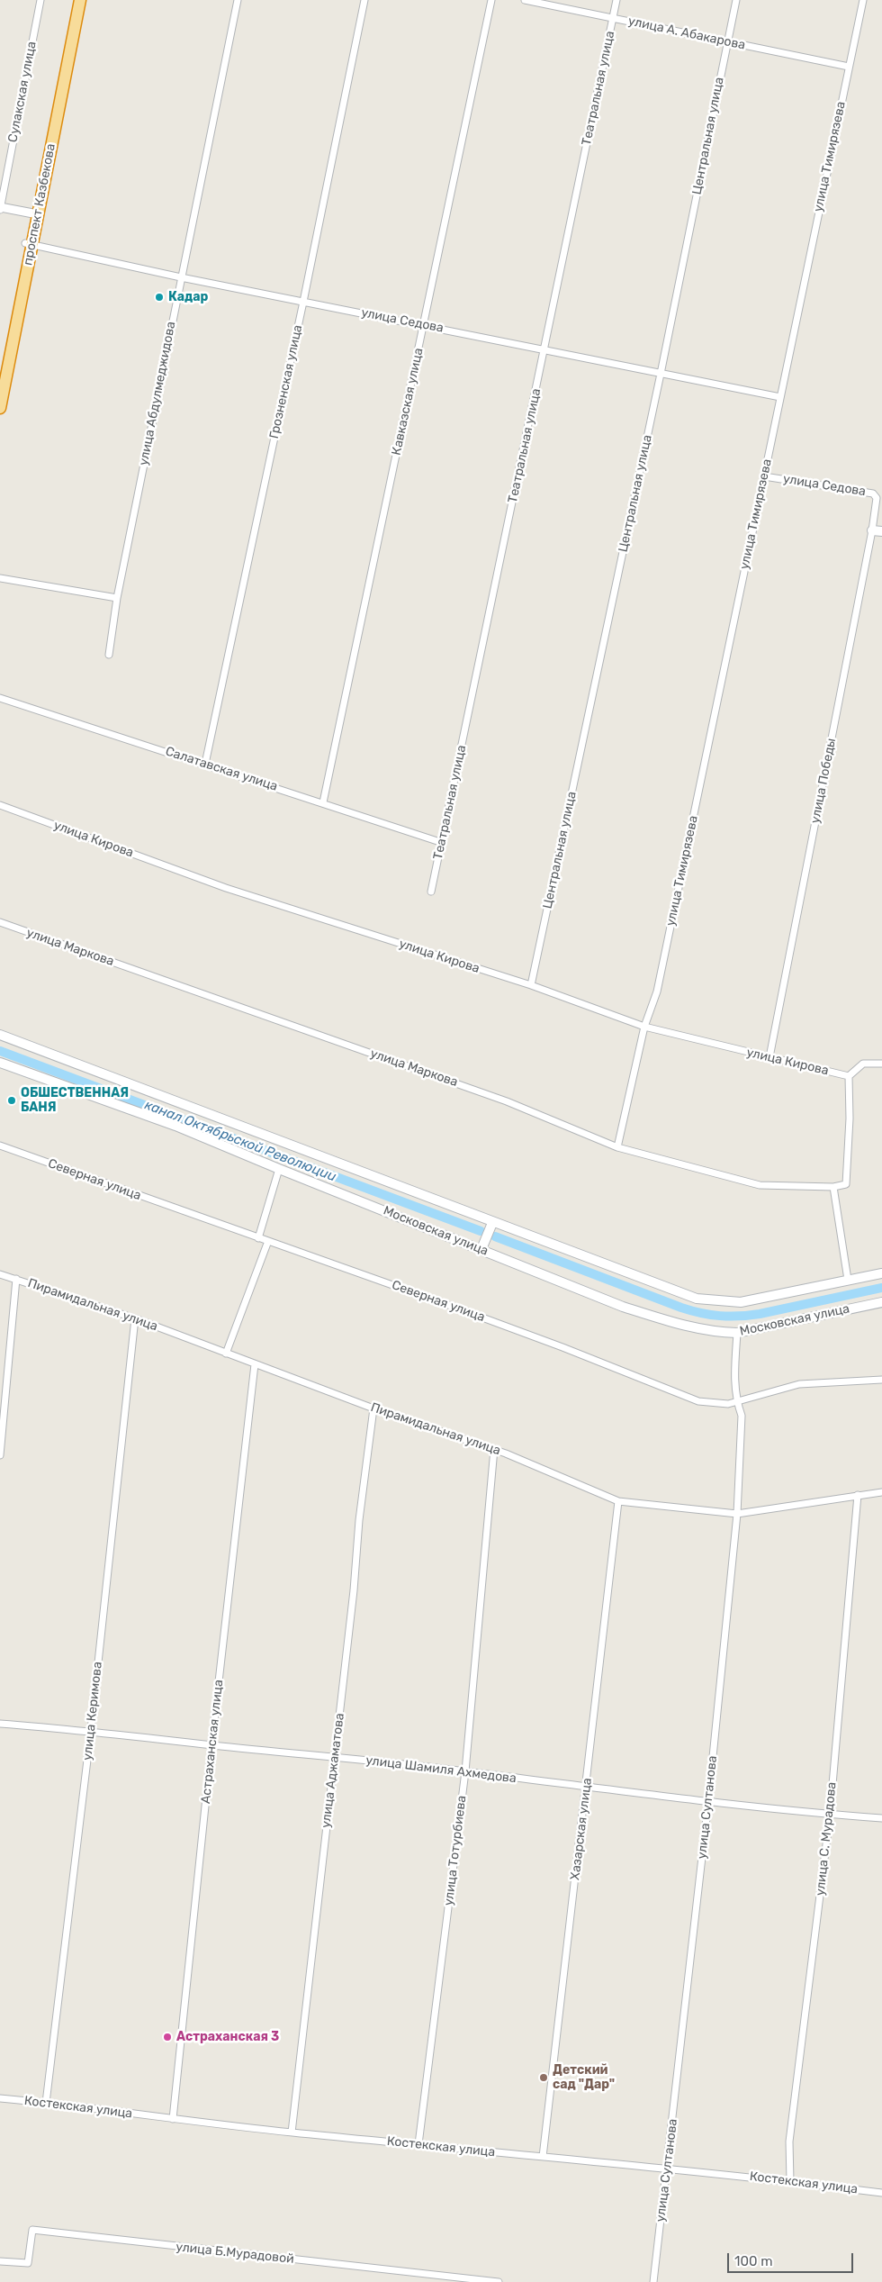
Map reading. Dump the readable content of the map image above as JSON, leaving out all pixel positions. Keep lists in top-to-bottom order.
{
  "streets": {
    "highway": ["проспект Казбекова"],
    "main road": ["Московская улица"],
    "street": [
      "улица А. Абакарова",
      "Театральная улица",
      "Сулакская улица",
      "Центральная улица",
      "улица Тимирязева",
      "улица Седова",
      "Грозненская улица",
      "улица Абдулмеджидова",
      "Кавказская улица",
      "Салатавская улица",
      "улица Победы",
      "улица Кирова",
      "улица Маркова",
      "Северная улица",
      "Пирамидальная улица",
      "улица Керимова",
      "Астраханская улица",
      "улица Шамиля Ахмедова",
      "улица Аджаматова",
      "улица Султанова",
      "Хазарская улица",
      "улица С. Мурадова",
      "улица Тотурбиева",
      "Костекская улица",
      "улица Б.Мурадовой"
    ]
  },
  "crossings": [
    ["улица А. Абакарова", "Театральная улица"],
    ["улица А. Абакарова", "Центральная улица"],
    ["улица А. Абакарова", "улица Тимирязева"],
    ["Театральная улица", "улица Седова"],
    ["Театральная улица", "Салатавская улица"],
    ["Центральная улица", "улица Седова"],
    ["Центральная улица", "улица Кирова"],
    ["улица Тимирязева", "улица Седова"],
    ["улица Тимирязева", "улица Кирова"],
    ["улица Тимирязева", "улица Маркова"],
    ["проспект Казбекова", "улица Седова"],
    ["улица Седова", "Грозненская улица"],
    ["улица Седова", "улица Абдулмеджидова"],
    ["улица Седова", "Кавказская улица"],
    ["улица Седова", "улица Победы"],
    ["Грозненская улица", "Салатавская улица"],
    ["Кавказская улица", "Салатавская улица"],
    ["улица Победы", "улица Кирова"],
    ["Северная улица", "улица Султанова"],
    ["Московская улица", "улица Султанова"],
    ["Пирамидальная улица", "улица Керимова"],
    ["Пирамидальная улица", "Астраханская улица"],
    ["Пирамидальная улица", "улица Аджаматова"],
    ["Пирамидальная улица", "улица Султанова"],
    ["Пирамидальная улица", "Хазарская улица"],
    ["Пирамидальная улица", "улица С. Мурадова"],
    ["Пирамидальная улица", "улица Тотурбиева"],
    ["улица Керимова", "улица Шамиля Ахмедова"],
    ["улица Керимова", "Костекская улица"],
    ["Астраханская улица", "улица Шамиля Ахмедова"],
    ["Астраханская улица", "Костекская улица"],
    ["улица Шамиля Ахмедова", "улица Аджаматова"],
    ["улица Шамиля Ахмедова", "улица Султанова"],
    ["улица Шамиля Ахмедова", "Хазарская улица"],
    ["улица Шамиля Ахмедова", "улица С. Мурадова"],
    ["улица Шамиля Ахмедова", "улица Тотурбиева"],
    ["улица Аджаматова", "Костекская улица"],
    ["улица Султанова", "Костекская улица"],
    ["Хазарская улица", "Костекская улица"],
    ["улица С. Мурадова", "Костекская улица"],
    ["улица Тотурбиева", "Костекская улица"]
  ],
  "water": ["канал Октябрьской Революции"],
  "places": [
    "Кадар",
    "ОБШЕСТВЕННАЯ БАНЯ",
    "Астраханская 3",
    "Детский сад \"Дар\""
  ],
  "scale_bar": "100 m"
}
